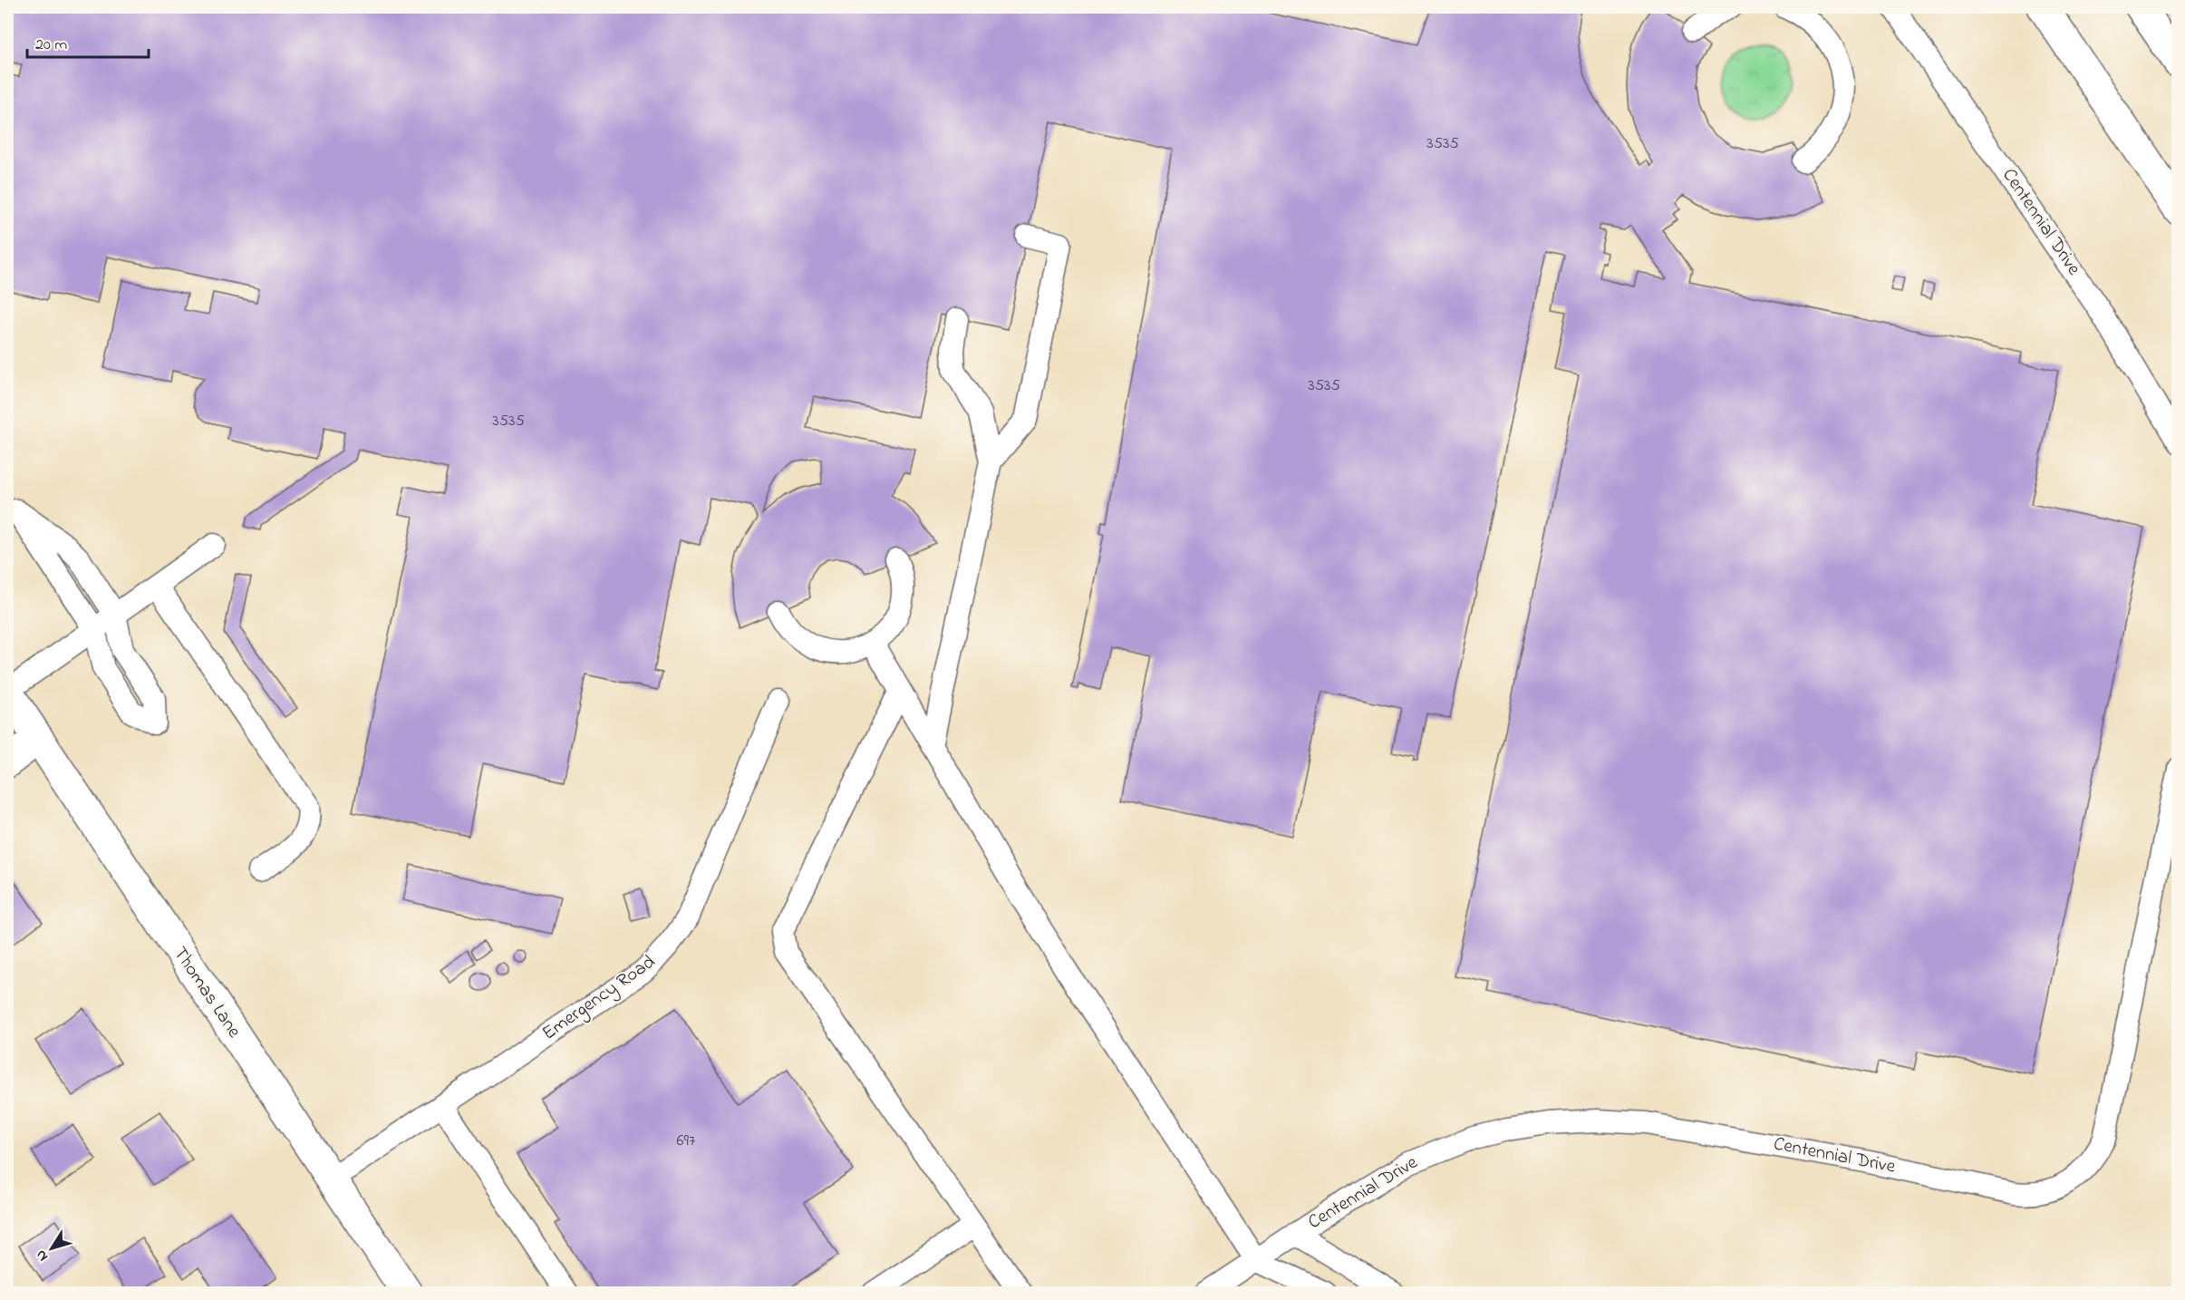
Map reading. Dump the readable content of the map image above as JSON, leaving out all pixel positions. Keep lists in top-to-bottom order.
{
  "streets": {
    "street": ["Thomas Lane"],
    "lane": ["Centennial Drive", "Emergency Road"]
  },
  "crossings": [
    ["Thomas Lane", "Emergency Road"]
  ],
  "house_numbers": [
    "3535",
    "3535",
    "3535",
    "697"
  ],
  "scale_bar": "20 m",
  "north": "bottom left"
}
